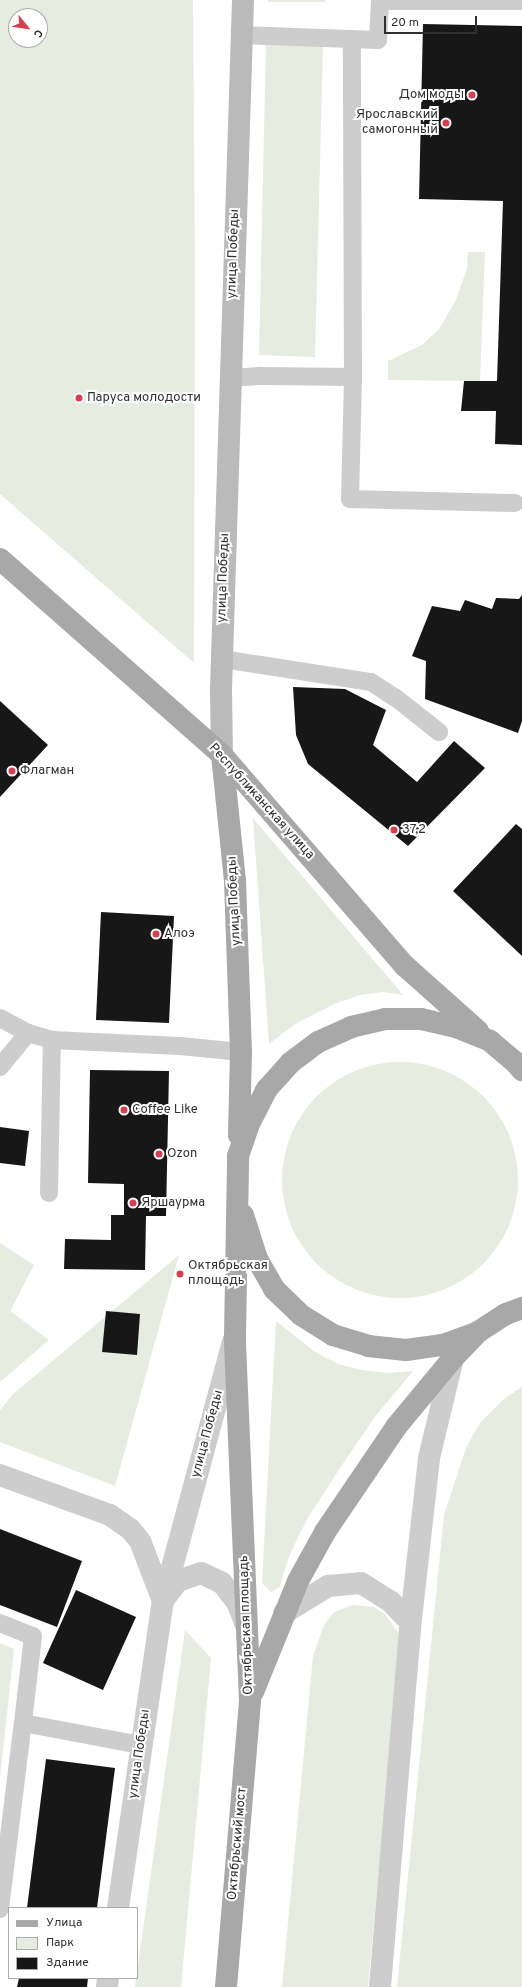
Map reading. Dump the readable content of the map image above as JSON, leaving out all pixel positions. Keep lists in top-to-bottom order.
{
  "streets": {
    "main road": [
      "улица Победы",
      "Республиканская улица",
      "Октябрьская площадь",
      "Октябрьский мост"
    ]
  },
  "crossings": [
    ["улица Победы", "Республиканская улица"],
    ["улица Победы", "Октябрьская площадь"],
    ["Республиканская улица", "Октябрьская площадь"],
    ["Октябрьская площадь", "Октябрьский мост"]
  ],
  "places": [
    "Дом моды",
    "Ярославский самогонный",
    "Паруса молодости",
    "Флагман",
    "37,2",
    "Алоэ",
    "Coffee Like",
    "Ozon",
    "Яршаурма",
    "Октябрьская площадь"
  ],
  "legend": ["Улица", "Парк", "Здание"],
  "scale_bar": "20 m",
  "north": "bottom right"
}
